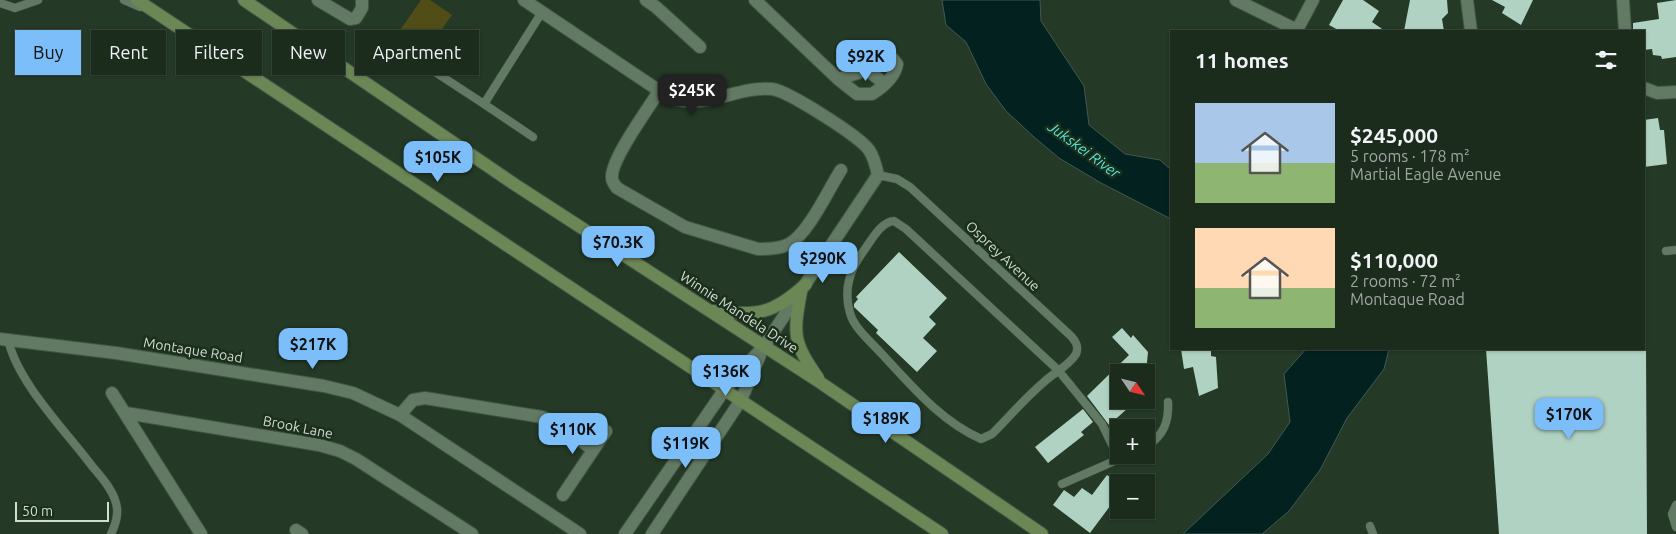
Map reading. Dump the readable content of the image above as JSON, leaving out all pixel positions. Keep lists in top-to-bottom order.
{
  "streets": {
    "main road": ["Winnie Mandela Drive"],
    "street": ["Montaque Road", "Brook Lane"],
    "lane": ["Osprey Avenue"]
  },
  "water": ["Jukskei River"],
  "scale_bar": "50 m",
  "north": "bottom right",
  "page": {
    "chip": [
      "Buy",
      "Rent",
      "Filters",
      "New",
      "Apartment"
    ],
    "heading": "11 homes",
    "price": [
      "$92K",
      "$245K",
      "$105K",
      "$70.3K",
      "$290K",
      "$217K",
      "$136K",
      "$170K",
      "$189K",
      "$110K",
      "$119K"
    ],
    "list": [
      {
        "name": "$245,000",
        "note": "5 rooms · 178 m² · Martial Eagle Avenue"
      },
      {
        "name": "$110,000",
        "note": "2 rooms · 72 m² · Montaque Road"
      }
    ],
    "map_buttons": ["+", "−"],
    "scale": "50 m"
  }
}
